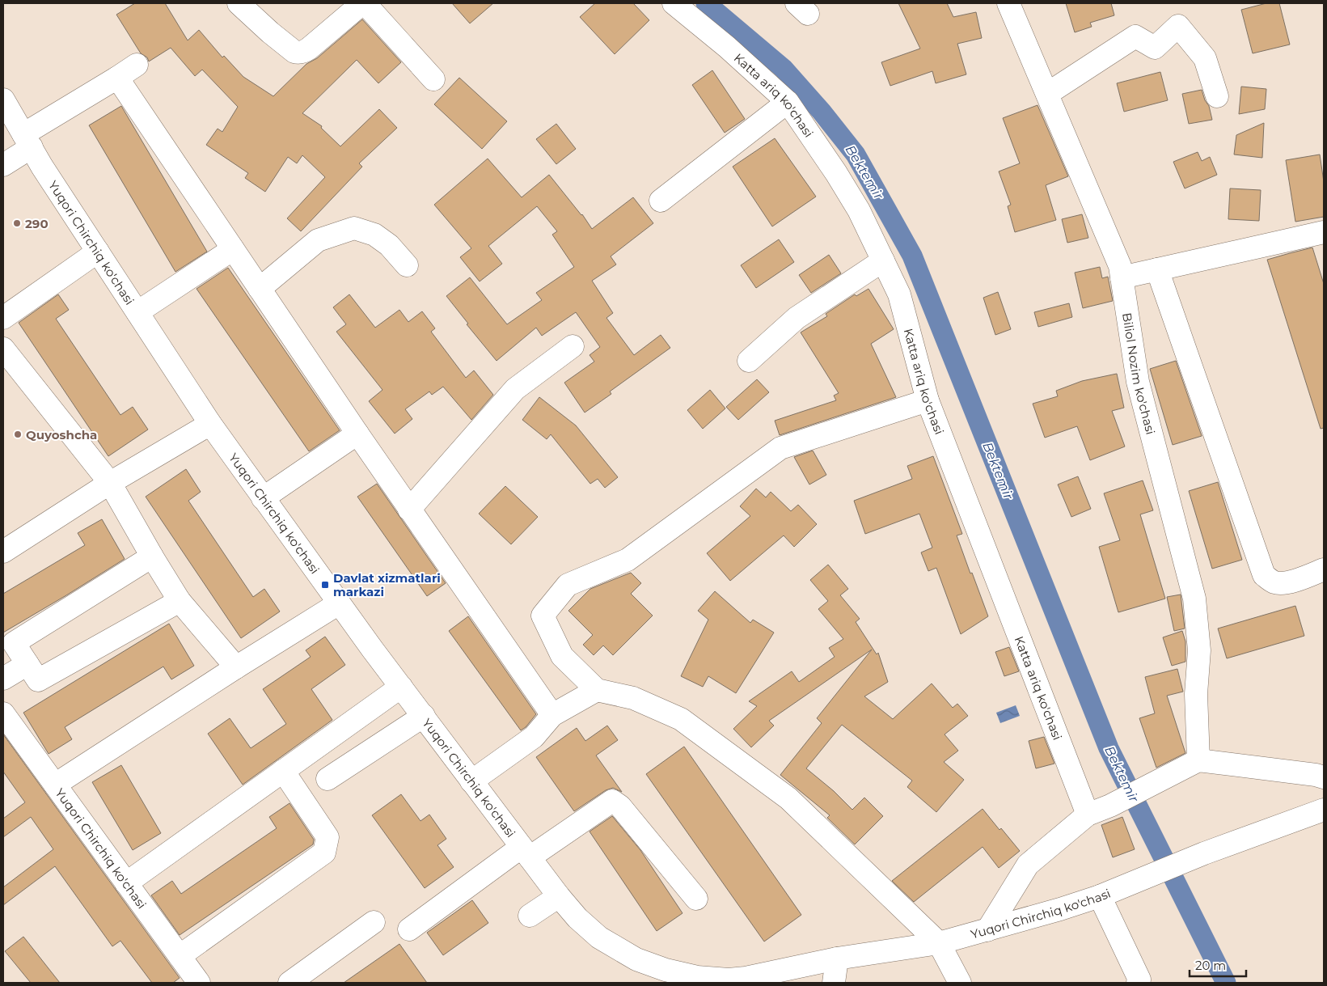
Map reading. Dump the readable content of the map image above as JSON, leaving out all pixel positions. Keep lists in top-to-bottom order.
{
  "streets": {
    "street": ["Katta ariq ko'chasi", "Yuqori Chirchiq ko'chasi", "Biliol Nozim ko'chasi"]
  },
  "water": ["Bektemir"],
  "places": {
    "other": ["290", "Quyoshcha"],
    "transit": ["Davlat xizmatlari markazi"]
  },
  "scale_bar": "20 m"
}
